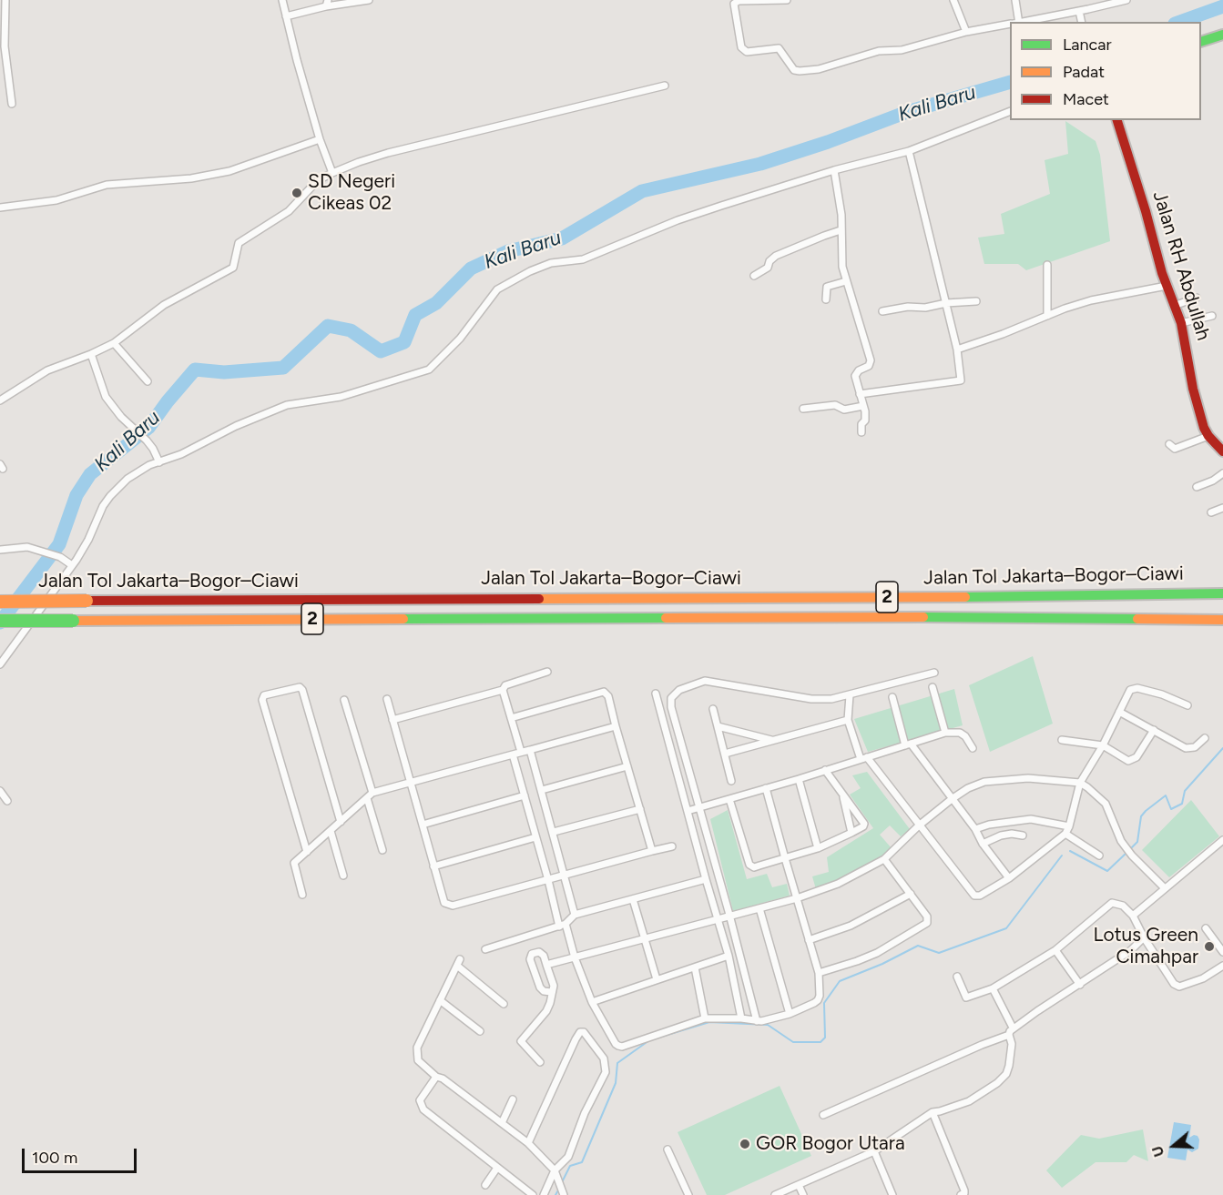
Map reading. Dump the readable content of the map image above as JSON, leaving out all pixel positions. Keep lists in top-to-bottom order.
{
  "streets": {
    "main road": ["Jalan RH Abdullah", "Jalan Tol Jakarta–Bogor–Ciawi", "2"]
  },
  "water": ["Kali Baru"],
  "places": ["SD Negeri Cikeas 02", "Lotus Green Cimahpar", "GOR Bogor Utara"],
  "legend": ["Lancar", "Padat", "Macet"],
  "scale_bar": "100 m",
  "north": "left"
}
